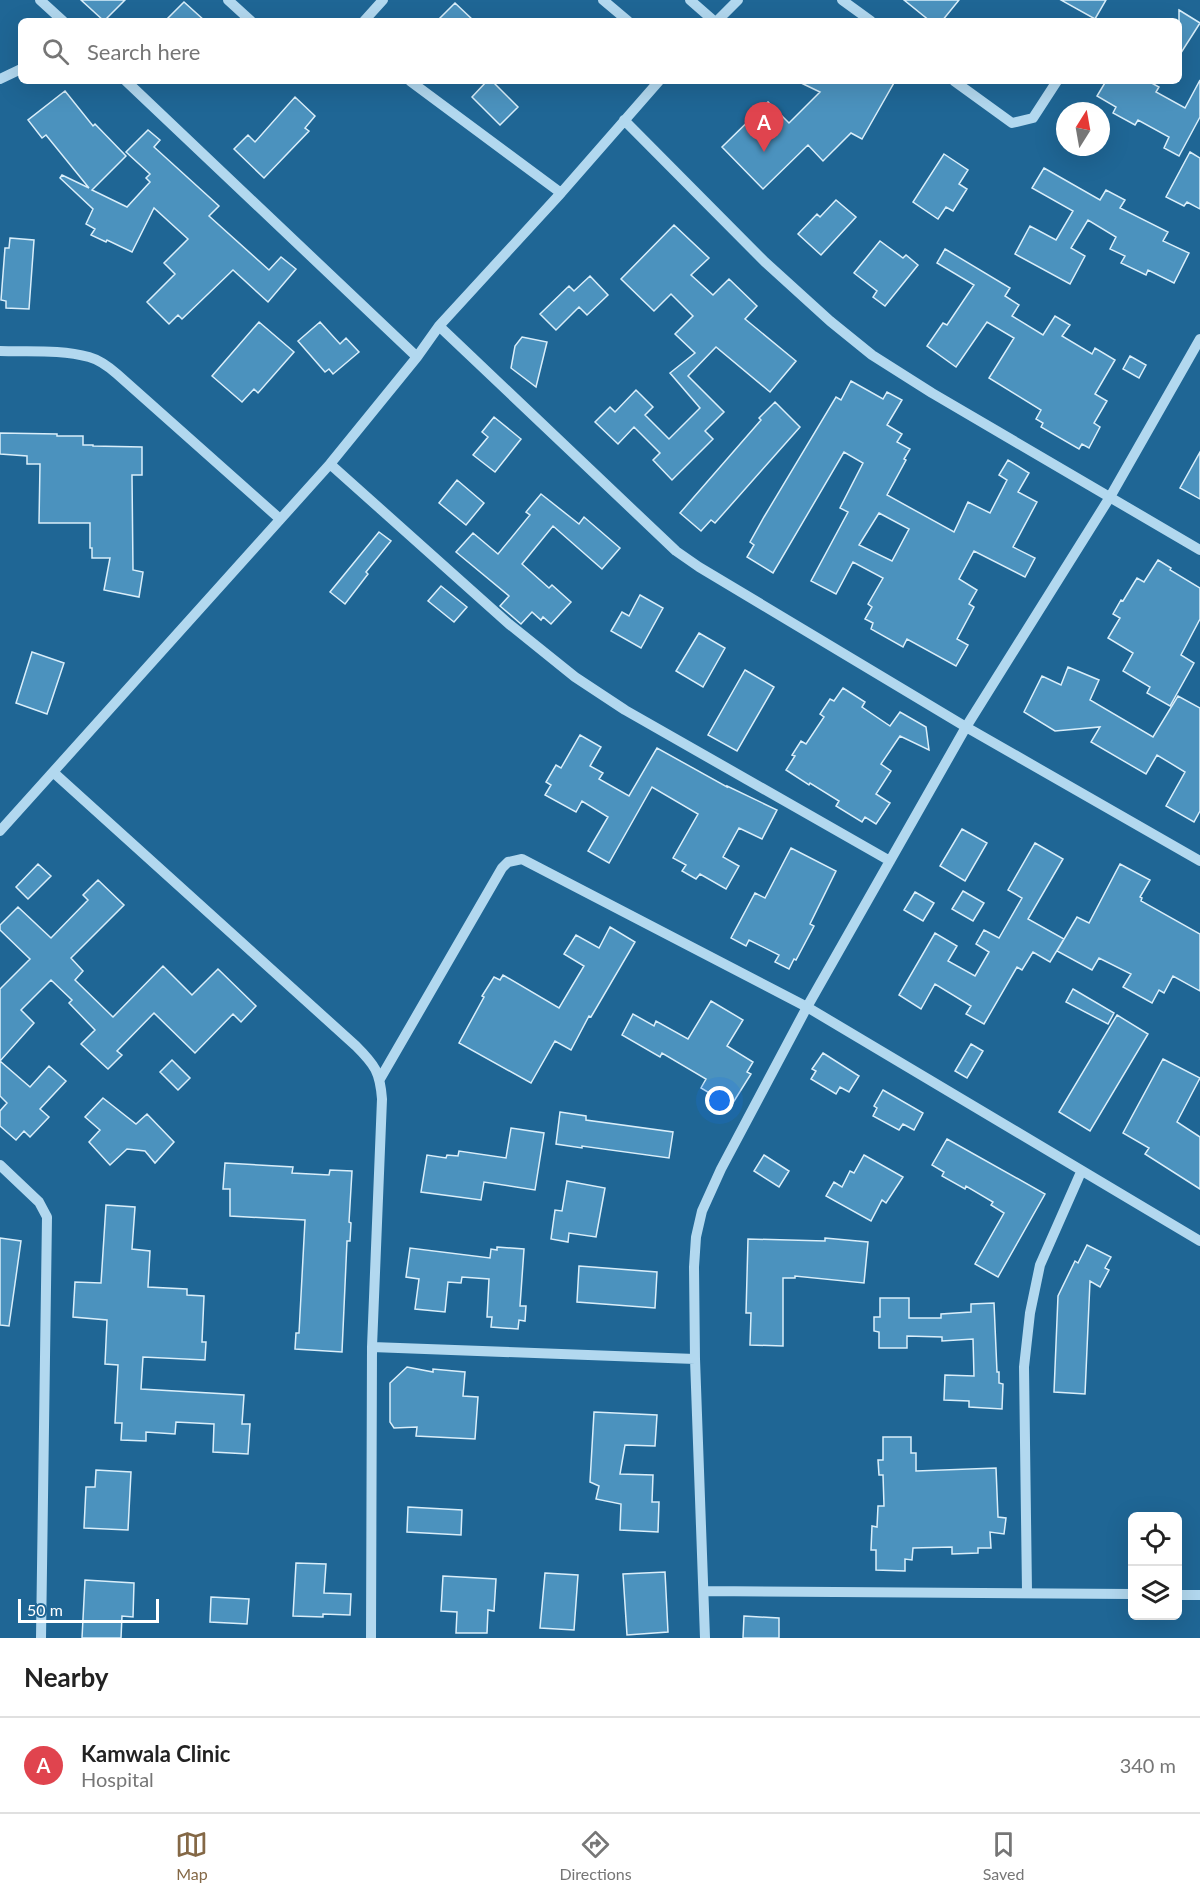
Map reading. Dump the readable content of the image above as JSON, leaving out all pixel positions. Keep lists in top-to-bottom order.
{
  "scale_bar": "50 m",
  "north": "top",
  "page": {
    "search": "Search here",
    "pins": "A",
    "scale": "50 m",
    "heading": "Nearby",
    "list": [
      {
        "mark": "A",
        "name": "Kamwala Clinic",
        "note": "Hospital",
        "value": "340 m"
      }
    ],
    "nav": ["Map", "Directions", "Saved"]
  }
}
